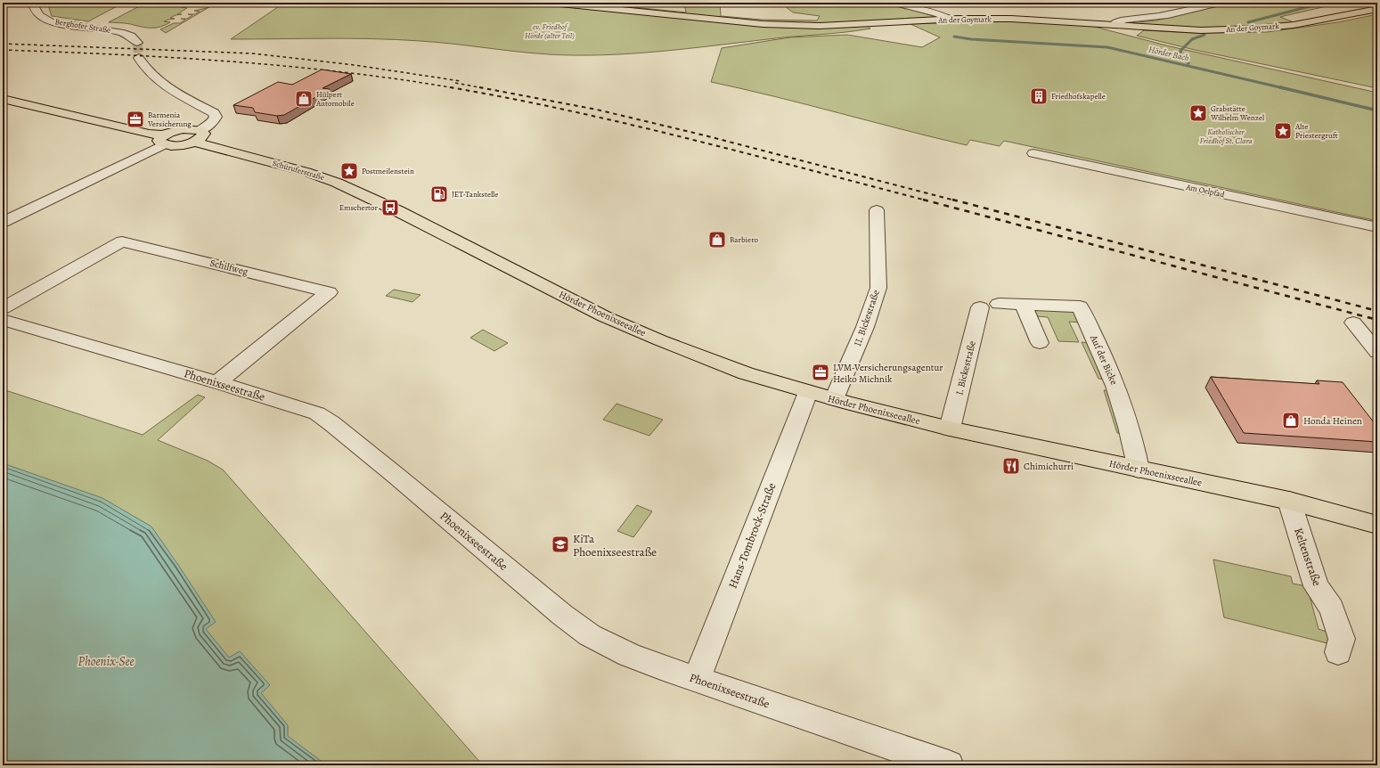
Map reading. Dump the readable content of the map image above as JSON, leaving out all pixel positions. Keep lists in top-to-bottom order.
{
  "streets": {
    "main road": ["An der Goymark", "Schüruferstraße", "Hörder Phoenixseeallee"],
    "street": [
      "Berghofer Straße",
      "Am Oelpfad",
      "Schilfweg",
      "II. Bickestraße",
      "Auf der Bicke",
      "I. Bickestraße",
      "Phoenixseestraße",
      "Hans-Tombrock-Straße",
      "Keltenstraße"
    ]
  },
  "crossings": [
    ["Schüruferstraße", "Hörder Phoenixseeallee"],
    ["Schilfweg", "Phoenixseestraße"],
    ["Hörder Phoenixseeallee", "II. Bickestraße"],
    ["Hörder Phoenixseeallee", "Auf der Bicke"],
    ["Hörder Phoenixseeallee", "I. Bickestraße"],
    ["Hörder Phoenixseeallee", "Hans-Tombrock-Straße"],
    ["Hörder Phoenixseeallee", "Keltenstraße"],
    ["Phoenixseestraße", "Hans-Tombrock-Straße"]
  ],
  "water": ["Hörder Bach", "Phoenix-See"],
  "parks": ["ev. Friedhof Hörde (alter Teil)", "Katholischer Friedhof St. Clara"],
  "places": {
    "building": ["Friedhofskapelle"],
    "shop": ["Hülpert Automobile", "Barbiero", "Honda Heinen"],
    "place": ["Grabstätte Wilhelm Wenzel", "Alte Priestergruft", "Postmeilenstein"],
    "office": ["Barmenia Versicherung", "LVM-Versicherungsagentur Heiko Michnik"],
    "fuel station": ["JET-Tankstelle"],
    "bus stop": ["Emschertor"],
    "restaurant": ["Chimichurri"],
    "school or university": ["KiTa Phoenixseestraße"]
  }
}
